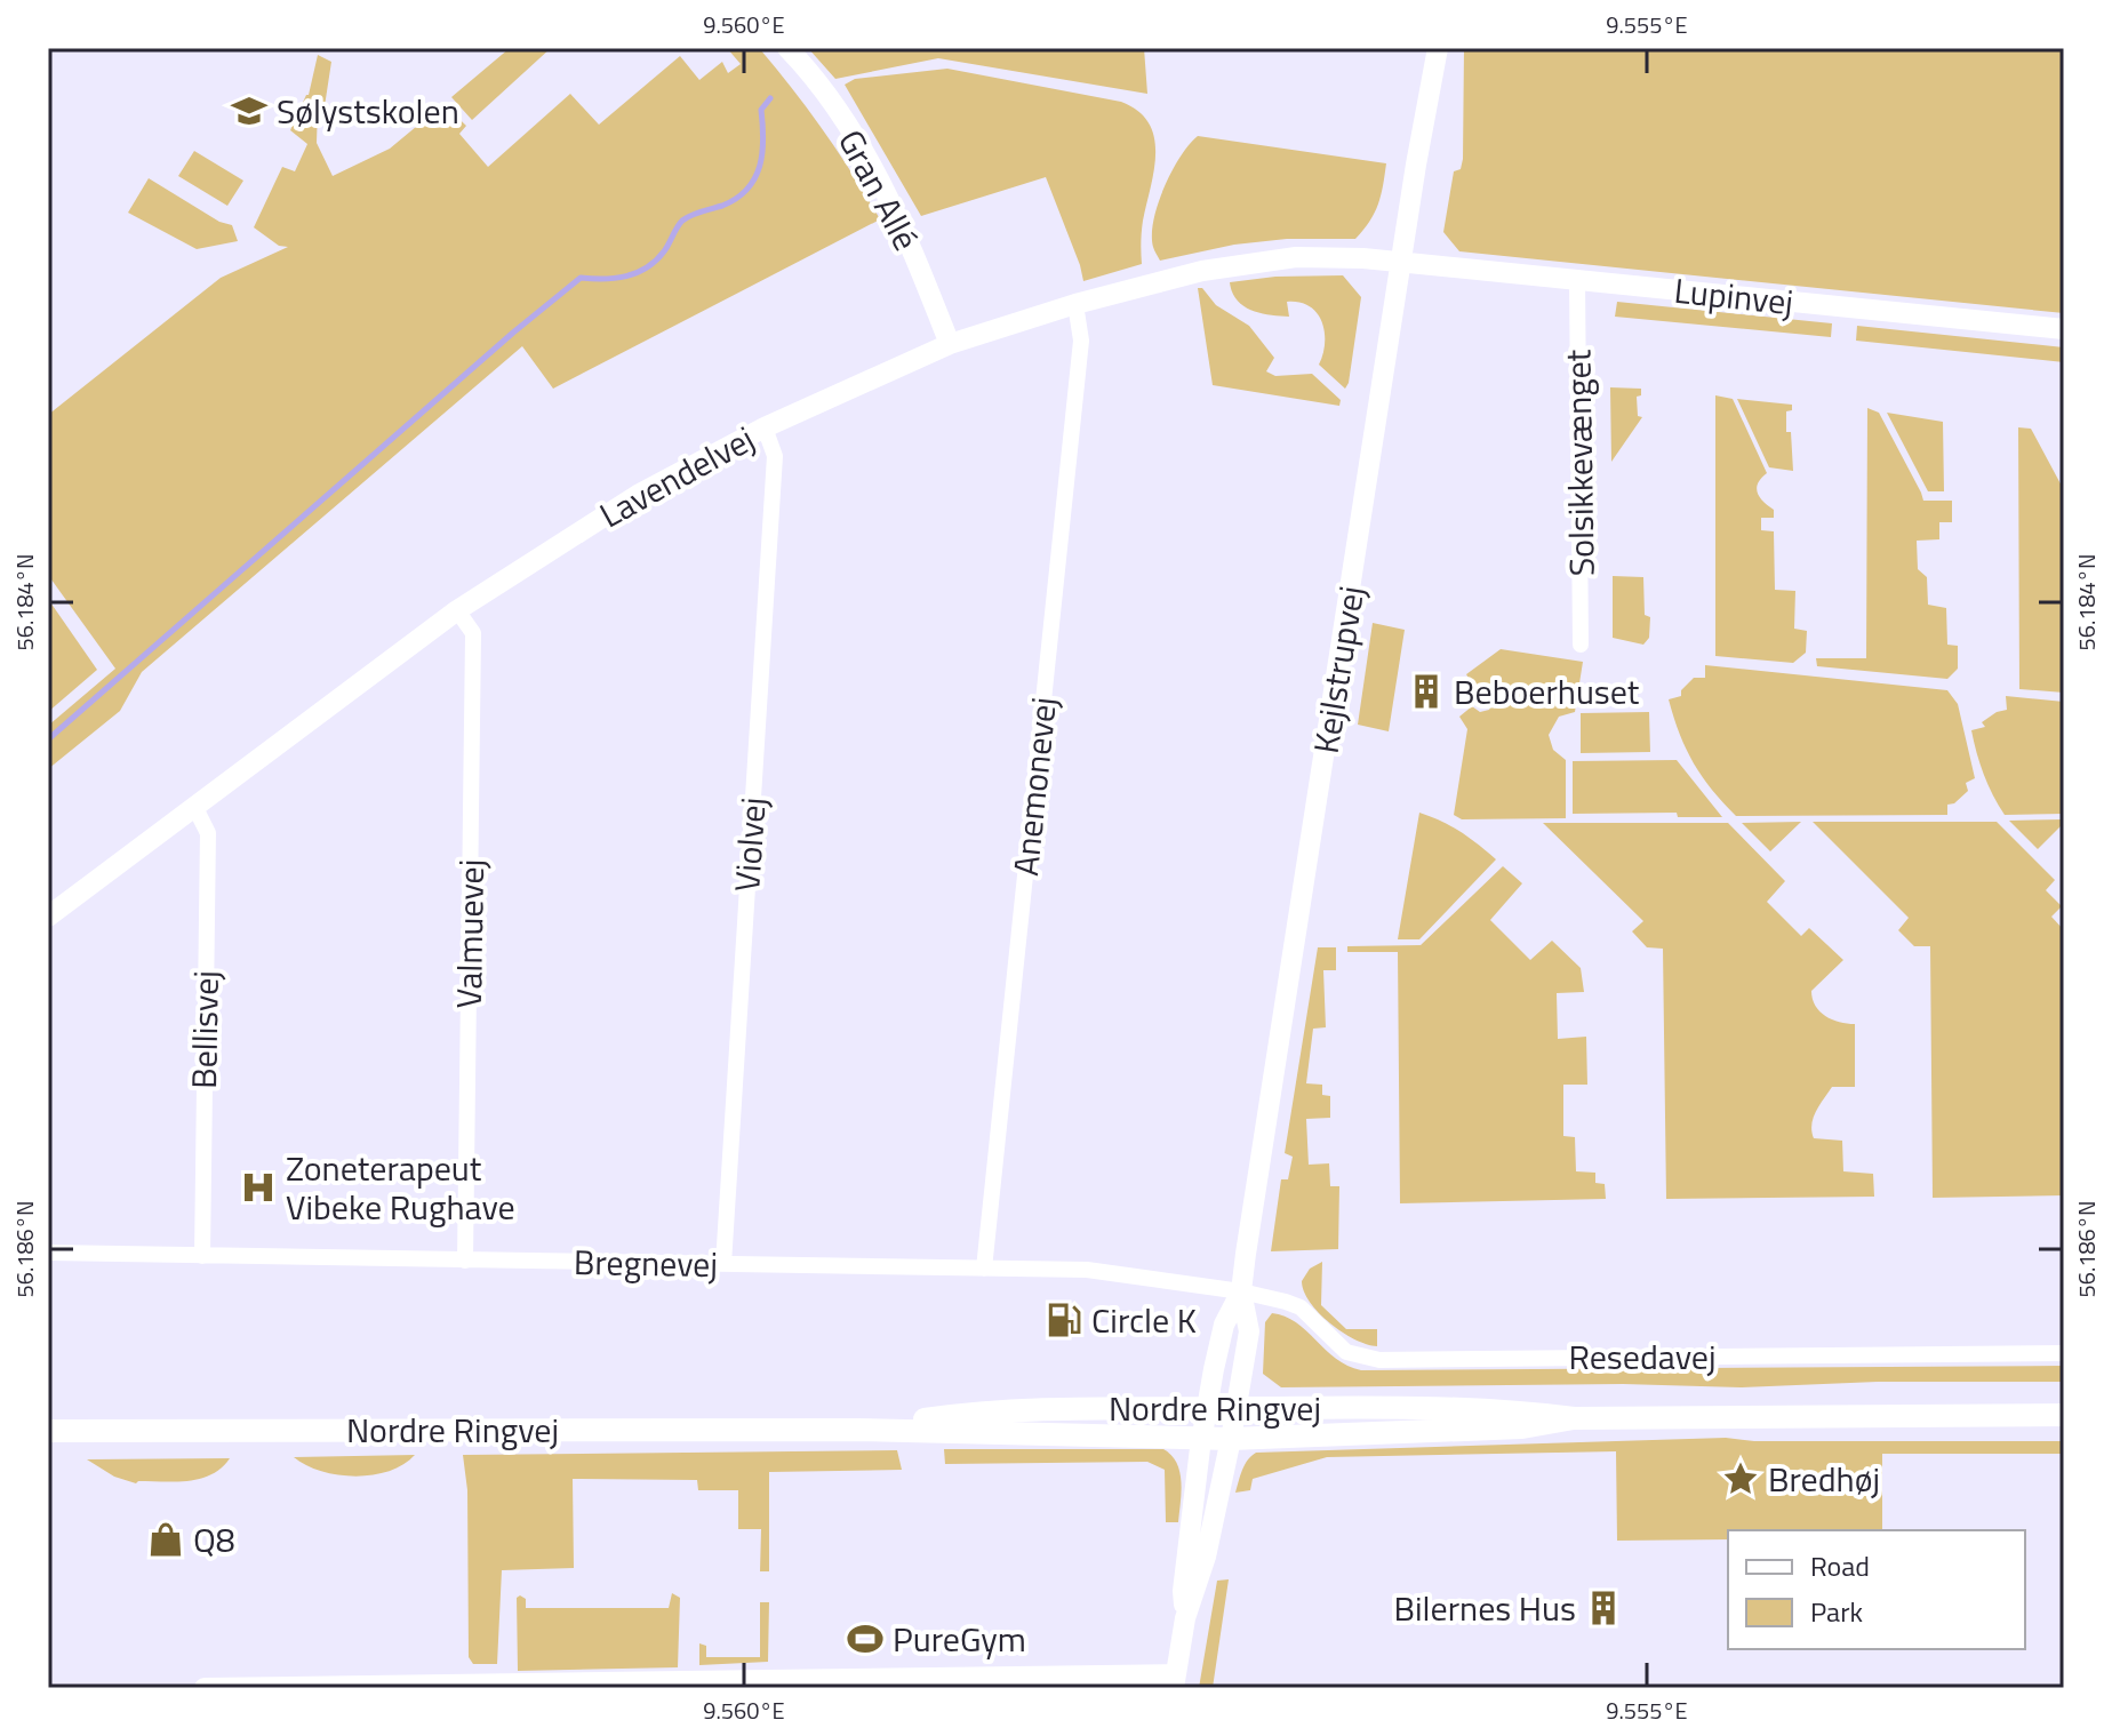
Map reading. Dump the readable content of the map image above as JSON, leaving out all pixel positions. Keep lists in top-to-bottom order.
{
  "streets": {
    "main road": ["Nordre Ringvej"],
    "street": [
      "Gran Allé",
      "Lupinvej",
      "Solsikkevænget",
      "Lavendelvej",
      "Kejlstrupvej",
      "Anemonevej",
      "Violvej",
      "Valmuevej",
      "Bellisvej",
      "Bregnevej",
      "Resedavej"
    ]
  },
  "crossings": [
    ["Gran Allé", "Lavendelvej"],
    ["Lupinvej", "Solsikkevænget"],
    ["Lupinvej", "Lavendelvej"],
    ["Lupinvej", "Kejlstrupvej"],
    ["Lavendelvej", "Kejlstrupvej"],
    ["Lavendelvej", "Anemonevej"],
    ["Lavendelvej", "Violvej"],
    ["Lavendelvej", "Valmuevej"],
    ["Lavendelvej", "Bellisvej"],
    ["Kejlstrupvej", "Bregnevej"],
    ["Kejlstrupvej", "Resedavej"],
    ["Kejlstrupvej", "Nordre Ringvej"],
    ["Anemonevej", "Bregnevej"],
    ["Violvej", "Bregnevej"],
    ["Valmuevej", "Bregnevej"],
    ["Bellisvej", "Bregnevej"],
    ["Bregnevej", "Resedavej"]
  ],
  "places": {
    "school or university": ["Sølystskolen"],
    "building": ["Beboerhuset", "Bilernes Hus"],
    "hospital": ["Zoneterapeut Vibeke Rughave"],
    "fuel station": ["Circle K"],
    "place": ["Bredhøj"],
    "shop": ["Q8"],
    "sports": ["PureGym"]
  },
  "legend": ["Road", "Park"],
  "coordinates": [
    "9.560°E",
    "9.555°E",
    "56.184°N",
    "56.186°N"
  ]
}
